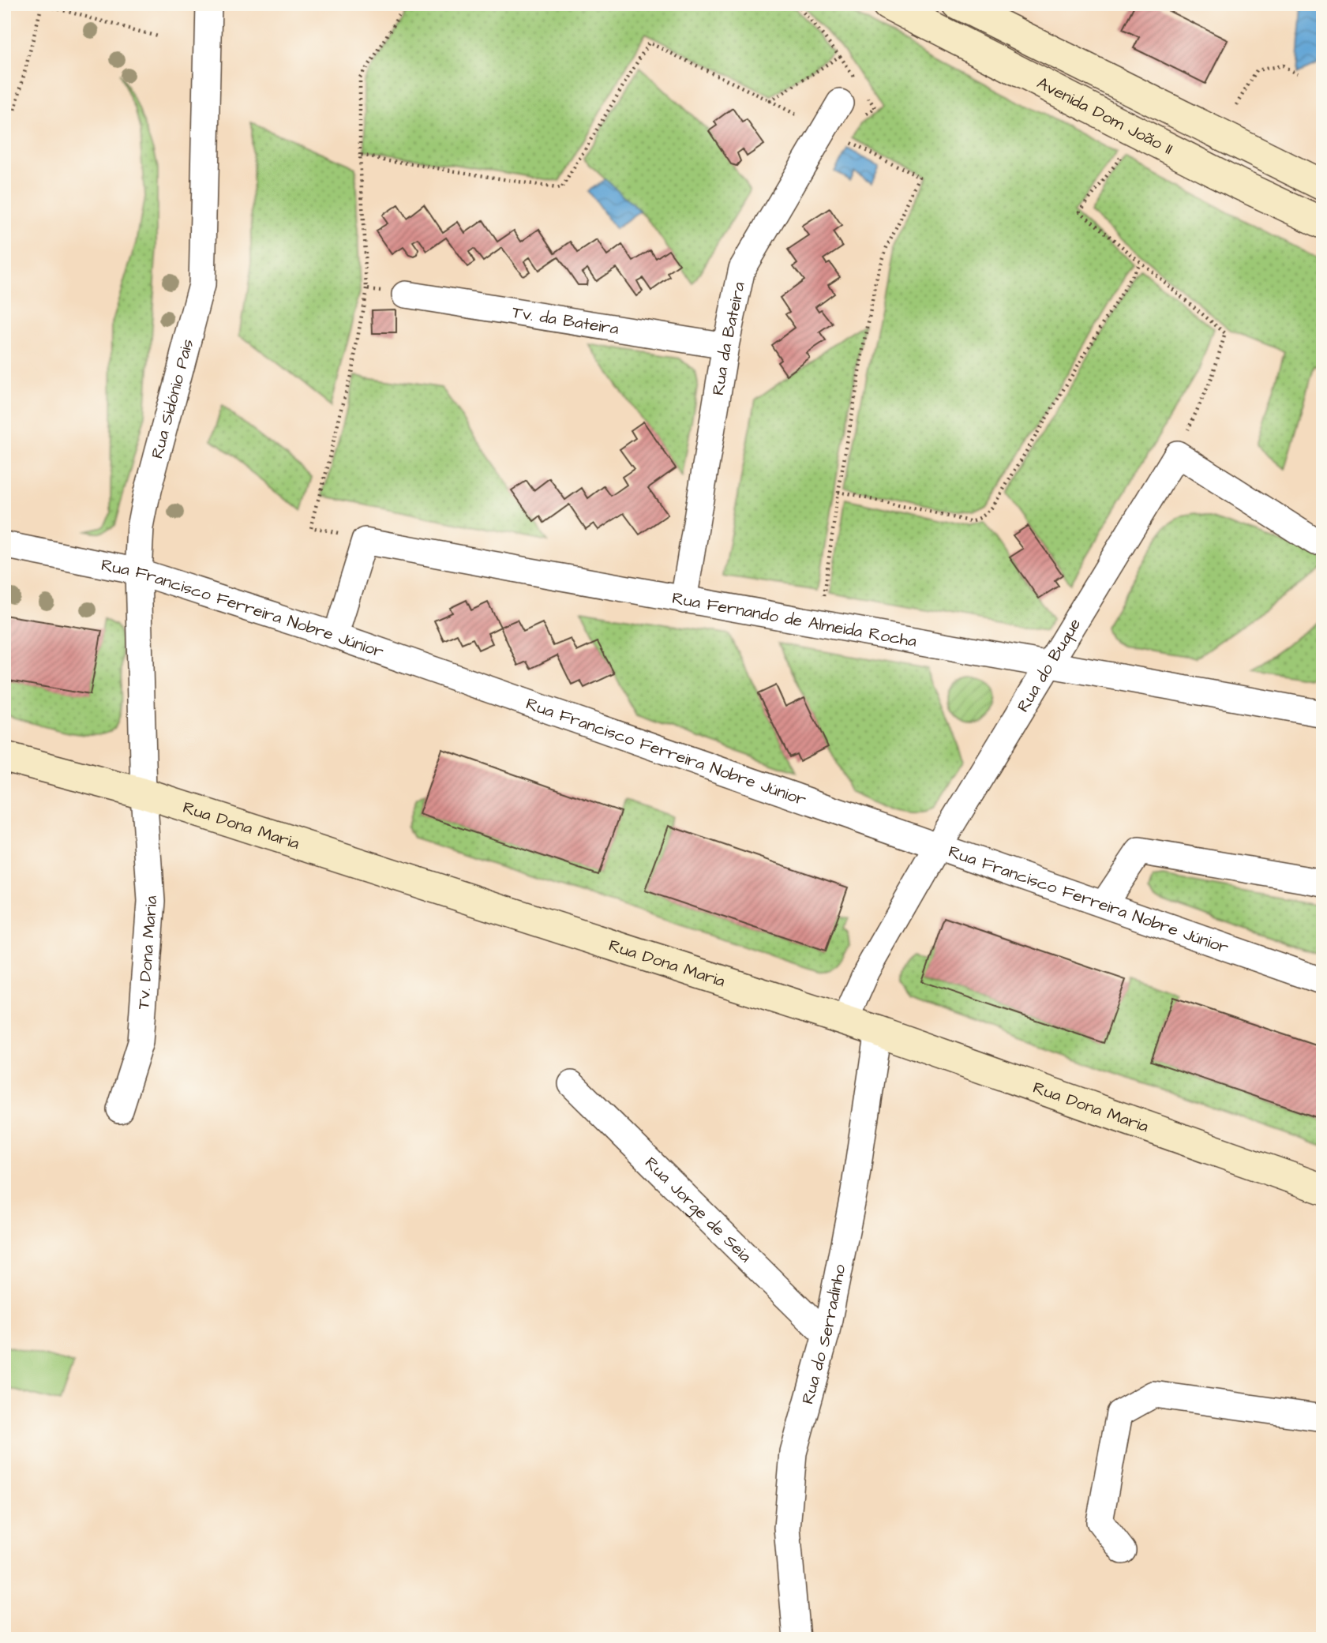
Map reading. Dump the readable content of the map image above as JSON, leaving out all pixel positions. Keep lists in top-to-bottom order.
{
  "streets": {
    "street": [
      "Avenida Dom João II",
      "Tv. da Bateira",
      "Rua da Bateira",
      "Rua Sidónio Pais",
      "Rua Francisco Ferreira Nobre Júnior",
      "Rua Fernando de Almeida Rocha",
      "Rua do Buque",
      "Rua Dona Maria",
      "Tv. Dona Maria",
      "Rua Jorge de Seia",
      "Rua do Serradinho"
    ]
  },
  "crossings": [
    ["Tv. da Bateira", "Rua da Bateira"],
    ["Rua da Bateira", "Rua Fernando de Almeida Rocha"],
    ["Rua Sidónio Pais", "Rua Francisco Ferreira Nobre Júnior"],
    ["Rua Sidónio Pais", "Rua Dona Maria"],
    ["Rua Sidónio Pais", "Tv. Dona Maria"],
    ["Rua Francisco Ferreira Nobre Júnior", "Rua do Buque"],
    ["Rua Fernando de Almeida Rocha", "Rua do Buque"],
    ["Rua do Buque", "Rua Dona Maria"],
    ["Rua Dona Maria", "Tv. Dona Maria"],
    ["Rua Dona Maria", "Rua do Serradinho"],
    ["Rua Jorge de Seia", "Rua do Serradinho"]
  ]
}
